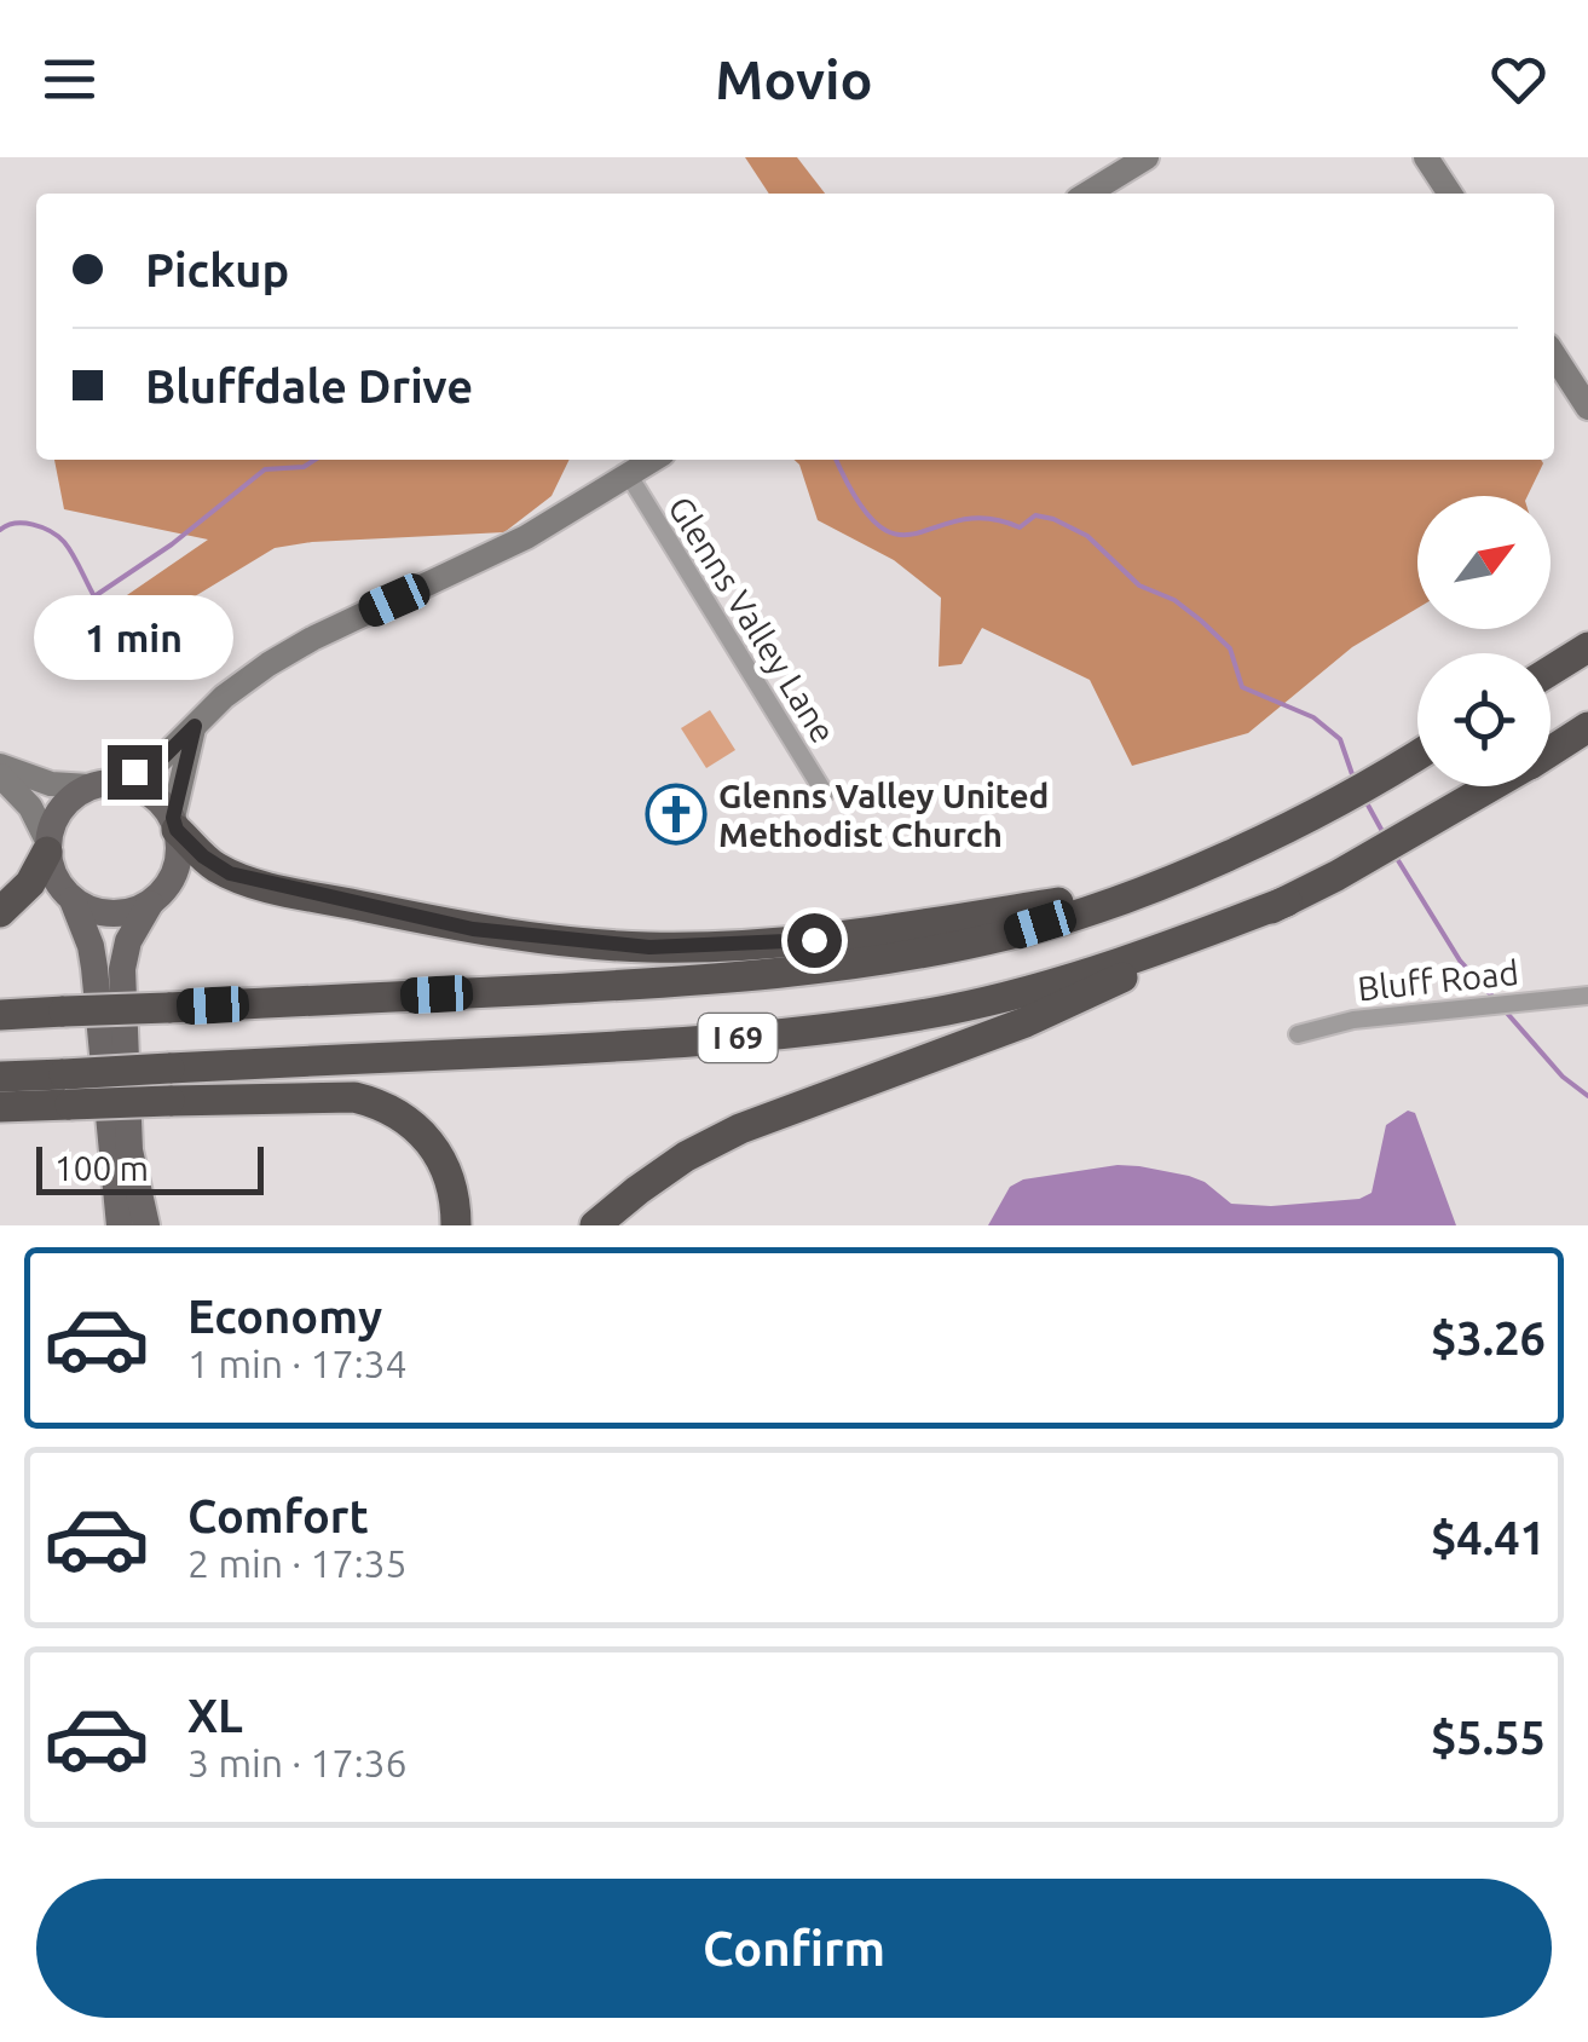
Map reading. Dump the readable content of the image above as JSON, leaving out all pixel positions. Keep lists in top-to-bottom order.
{
  "streets": {
    "highway": ["I 69"],
    "street": ["Glenns Valley Lane", "Bluff Road"]
  },
  "places": {
    "church": ["Glenns Valley United Methodist Church"]
  },
  "scale_bar": "100 m",
  "north": "top right",
  "page": {
    "header": "Movio",
    "banner": ["Pickup", "Bluffdale Drive"],
    "bubble": "1 min",
    "scale": "100 m",
    "list": [
      {
        "name": "Economy",
        "note": "1 min · 17:34",
        "value": "$3.26"
      },
      {
        "name": "Comfort",
        "note": "2 min · 17:35",
        "value": "$4.41"
      },
      {
        "name": "XL",
        "note": "3 min · 17:36",
        "value": "$5.55"
      }
    ],
    "buttons": "Confirm"
  }
}
